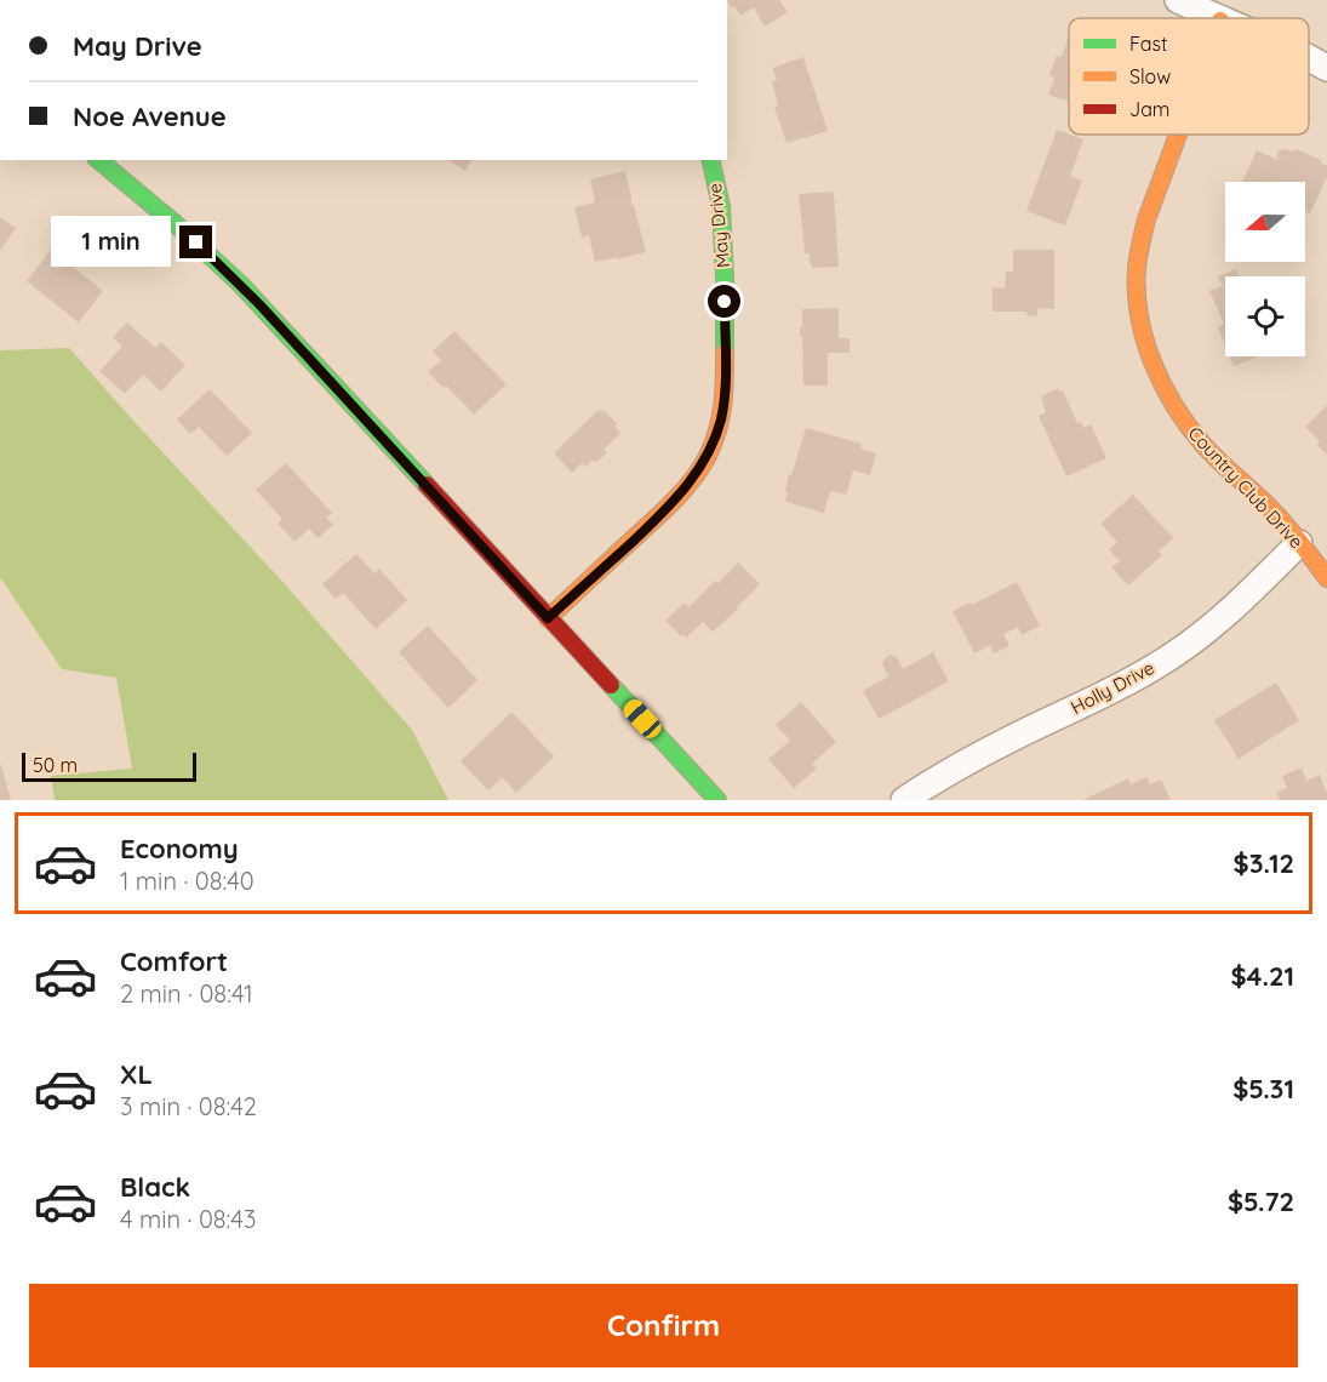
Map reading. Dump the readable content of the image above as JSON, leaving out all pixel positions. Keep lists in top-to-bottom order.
{
  "streets": {
    "street": ["May Drive", "Country Club Drive", "Holly Drive"]
  },
  "crossings": [
    ["Country Club Drive", "Holly Drive"]
  ],
  "legend": ["Fast", "Slow", "Jam"],
  "scale_bar": "50 m",
  "north": "left",
  "page": {
    "banner": ["May Drive", "Noe Avenue"],
    "bubble": "1 min",
    "scale": "50 m",
    "list": [
      {
        "name": "Economy",
        "note": "1 min · 08:40",
        "value": "$3.12"
      },
      {
        "name": "Comfort",
        "note": "2 min · 08:41",
        "value": "$4.21"
      },
      {
        "name": "XL",
        "note": "3 min · 08:42",
        "value": "$5.31"
      },
      {
        "name": "Black",
        "note": "4 min · 08:43",
        "value": "$5.72"
      }
    ],
    "buttons": "Confirm"
  }
}
